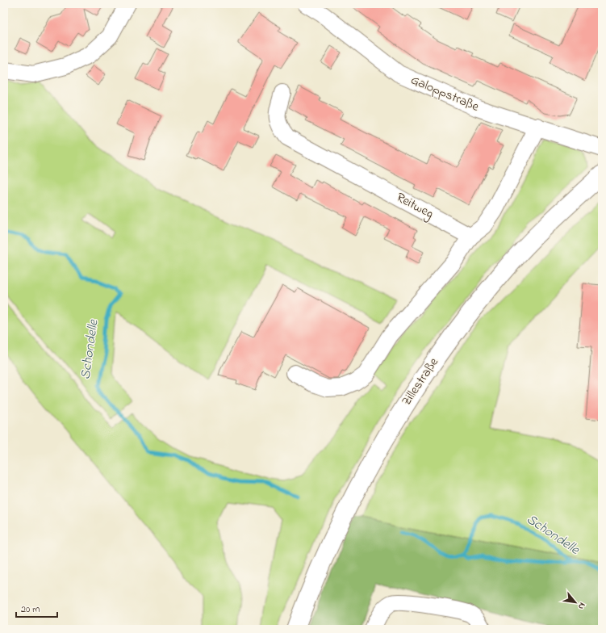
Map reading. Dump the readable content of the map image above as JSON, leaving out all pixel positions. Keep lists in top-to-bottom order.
{
  "streets": {
    "main road": ["Zillestraße"],
    "street": ["Galoppstraße", "Reitweg"]
  },
  "water": ["Schondelle"],
  "scale_bar": "20 m",
  "north": "bottom right"
}
